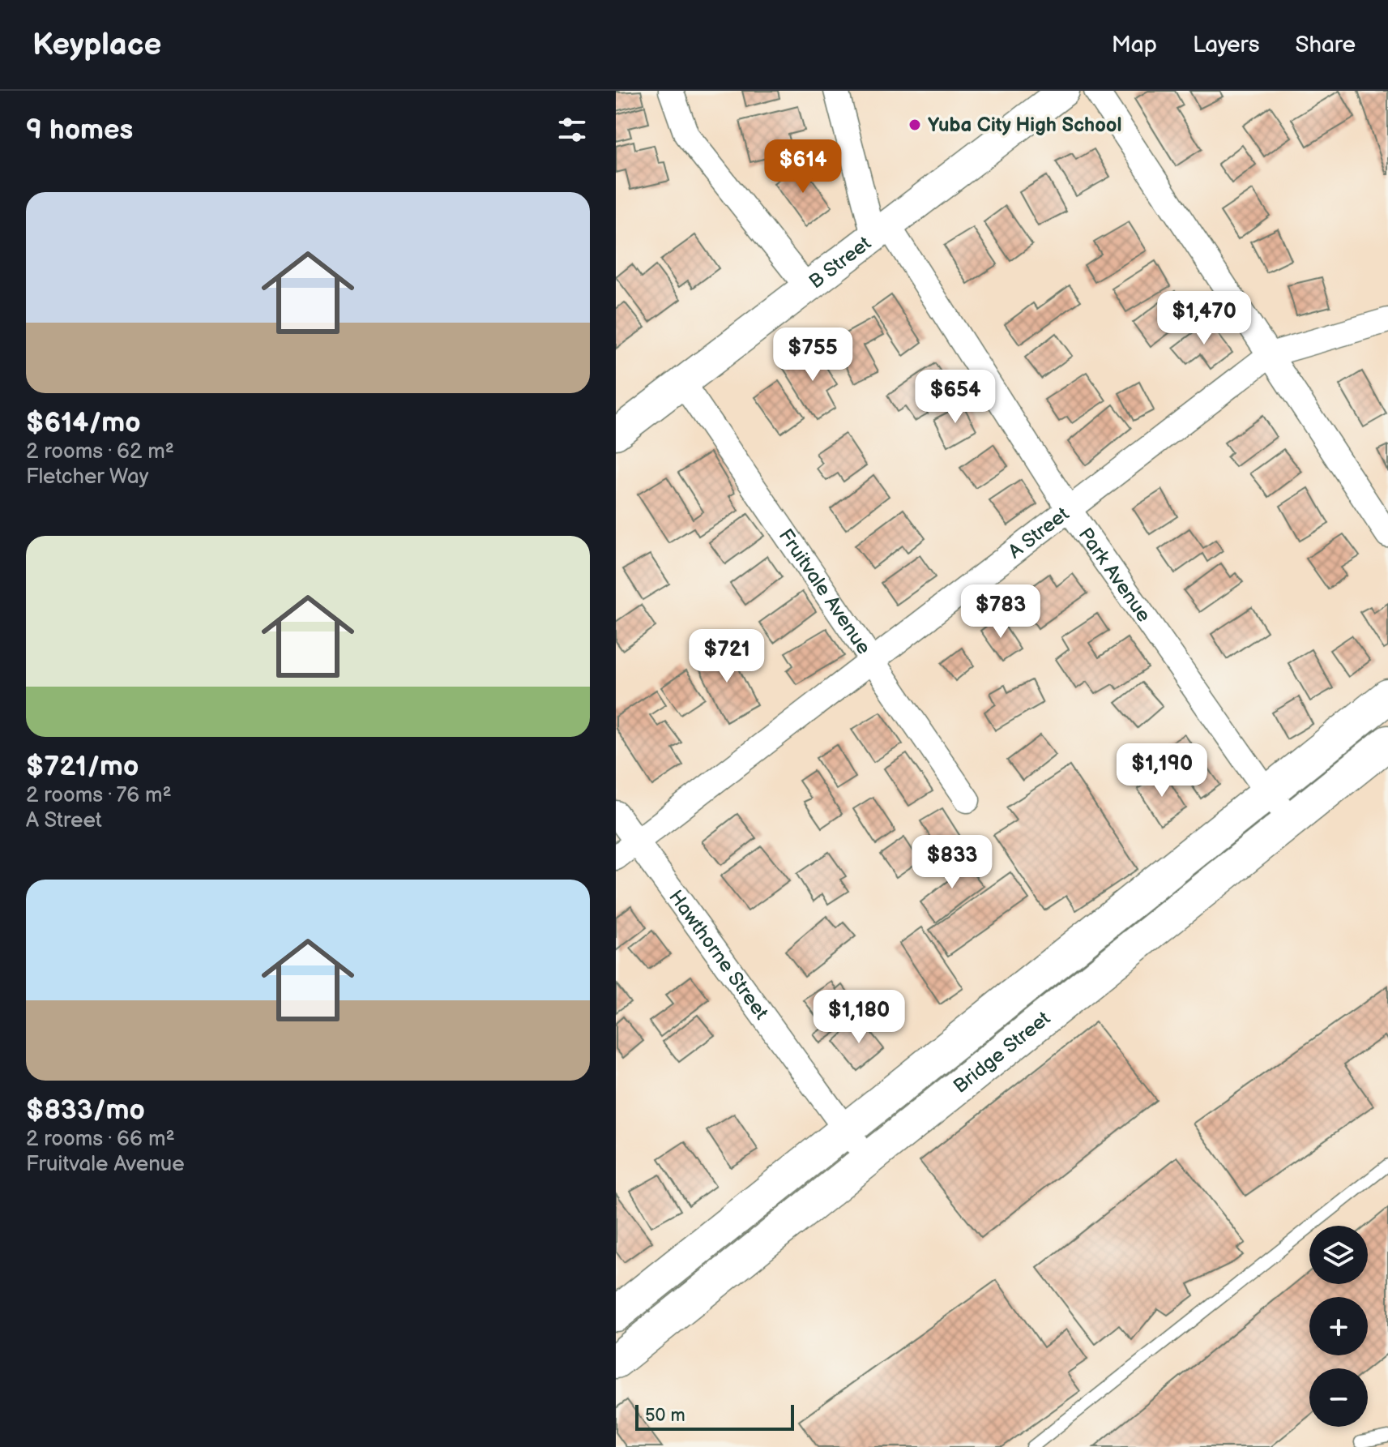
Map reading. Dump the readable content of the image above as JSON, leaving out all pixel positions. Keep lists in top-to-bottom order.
{
  "streets": {
    "main road": ["Bridge Street"],
    "street": [
      "B Street",
      "A Street",
      "Park Avenue",
      "Fruitvale Avenue",
      "Hawthorne Street"
    ]
  },
  "crossings": [
    ["B Street", "Park Avenue"],
    ["B Street", "Fruitvale Avenue"],
    ["A Street", "Park Avenue"],
    ["A Street", "Fruitvale Avenue"],
    ["A Street", "Hawthorne Street"],
    ["Park Avenue", "Bridge Street"],
    ["Hawthorne Street", "Bridge Street"]
  ],
  "places": ["Yuba City High School"],
  "scale_bar": "50 m",
  "page": {
    "header": "Keyplace",
    "nav": ["Map", "Layers", "Share"],
    "heading": "9 homes",
    "price": [
      "$614",
      "$1,470",
      "$755",
      "$654",
      "$783",
      "$721",
      "$1,190",
      "$833",
      "$1,180"
    ],
    "list": [
      {
        "name": "$614/mo",
        "note": "2 rooms · 62 m² · Fletcher Way"
      },
      {
        "name": "$721/mo",
        "note": "2 rooms · 76 m² · A Street"
      },
      {
        "name": "$833/mo",
        "note": "2 rooms · 66 m² · Fruitvale Avenue"
      }
    ],
    "map_buttons": ["+", "−"],
    "scale": "50 m"
  }
}
